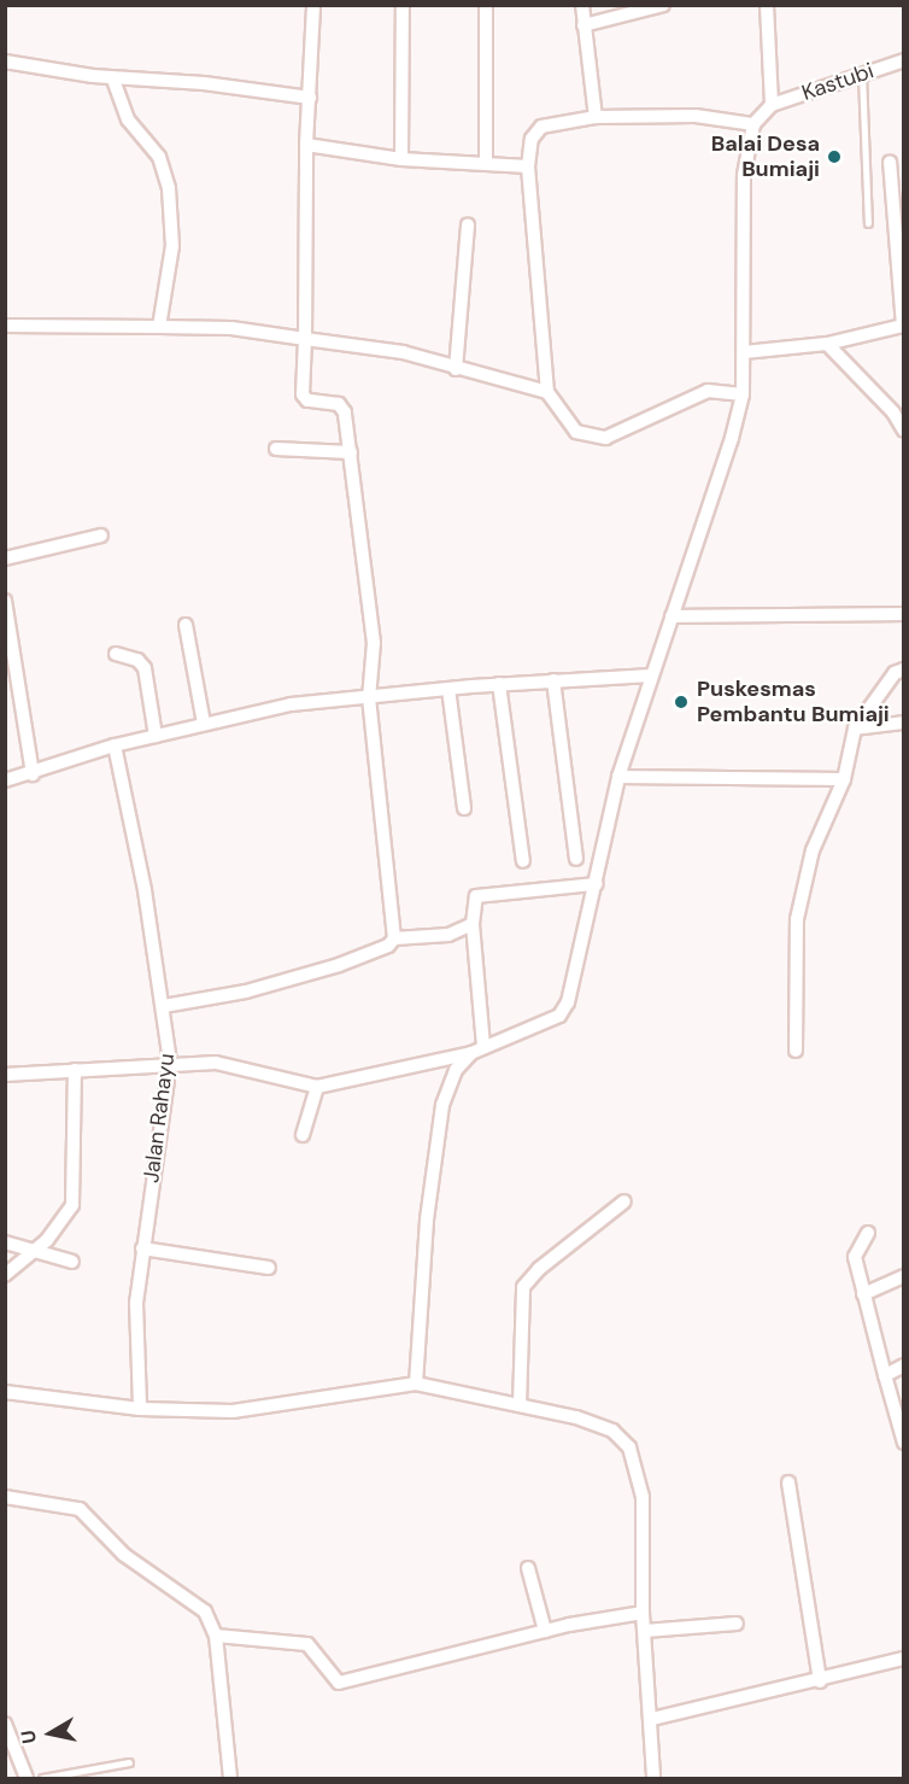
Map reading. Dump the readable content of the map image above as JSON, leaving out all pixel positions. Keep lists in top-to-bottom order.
{
  "streets": {
    "street": ["Kastubi", "Jalan Rahayu"]
  },
  "places": ["Balai Desa Bumiaji", "Puskesmas Pembantu Bumiaji"],
  "north": "left"
}
